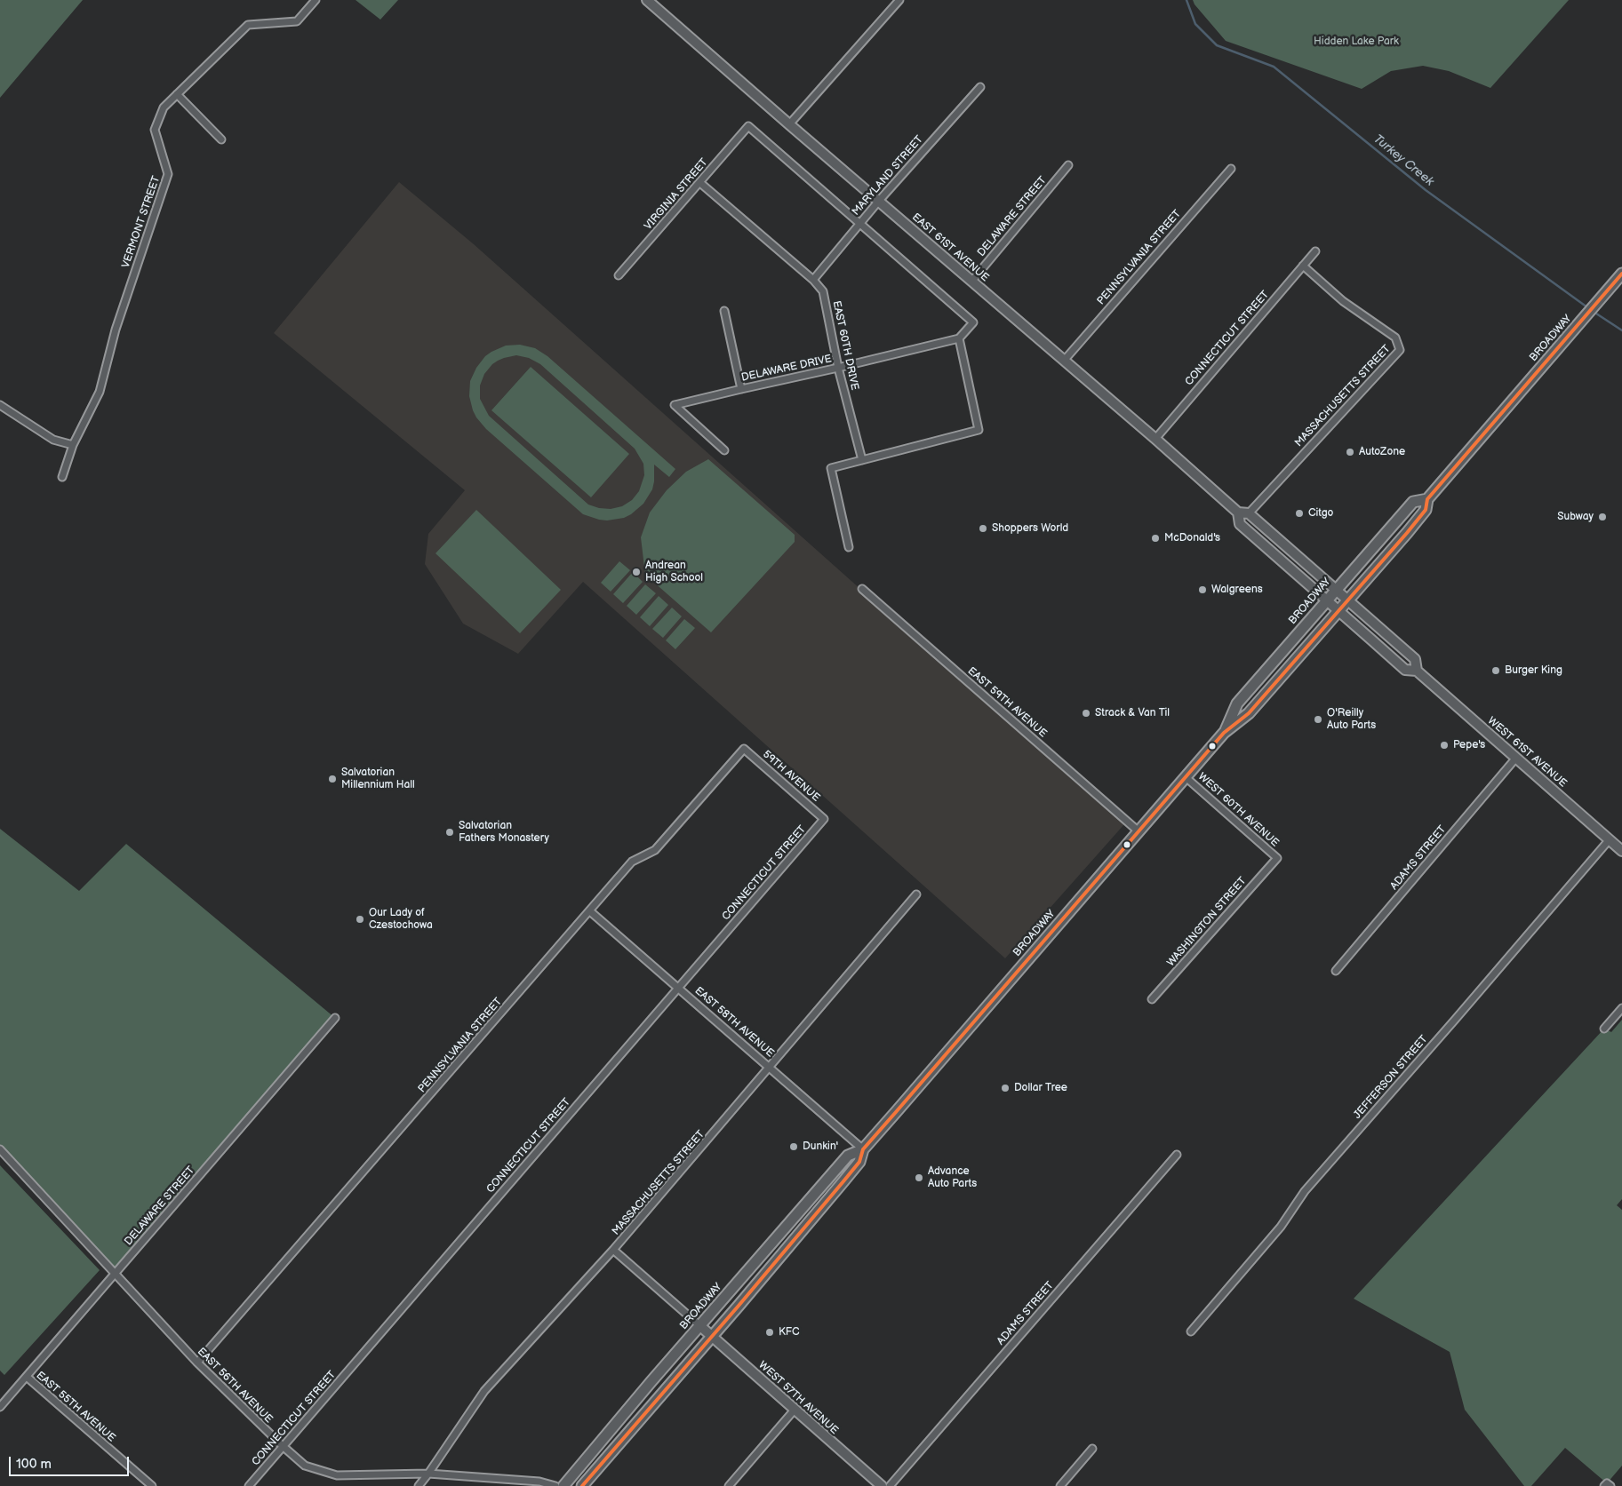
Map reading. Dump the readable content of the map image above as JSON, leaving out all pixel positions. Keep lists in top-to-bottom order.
{
  "streets": {
    "main road": [
      "EAST 61ST AVENUE",
      "BROADWAY",
      "WEST 61ST AVENUE",
      "WEST 57TH AVENUE"
    ],
    "street": [
      "MARYLAND STREET",
      "VIRGINIA STREET",
      "DELAWARE STREET",
      "VERMONT STREET",
      "PENNSYLVANIA STREET",
      "CONNECTICUT STREET",
      "EAST 60TH DRIVE",
      "DELAWARE DRIVE",
      "MASSACHUSETTS STREET",
      "EAST 59TH AVENUE",
      "59TH AVENUE",
      "WEST 60TH AVENUE",
      "ADAMS STREET",
      "WASHINGTON STREET",
      "EAST 58TH AVENUE",
      "JEFFERSON STREET",
      "EAST 56TH AVENUE",
      "EAST 55TH AVENUE"
    ]
  },
  "crossings": [
    ["MARYLAND STREET", "VIRGINIA STREET"],
    ["MARYLAND STREET", "EAST 61ST AVENUE"],
    ["MARYLAND STREET", "EAST 60TH DRIVE"],
    ["VIRGINIA STREET", "EAST 60TH DRIVE"],
    ["DELAWARE STREET", "EAST 61ST AVENUE"],
    ["DELAWARE STREET", "EAST 56TH AVENUE"],
    ["DELAWARE STREET", "EAST 55TH AVENUE"],
    ["EAST 61ST AVENUE", "PENNSYLVANIA STREET"],
    ["EAST 61ST AVENUE", "CONNECTICUT STREET"],
    ["EAST 61ST AVENUE", "BROADWAY"],
    ["EAST 61ST AVENUE", "WEST 61ST AVENUE"],
    ["PENNSYLVANIA STREET", "59TH AVENUE"],
    ["PENNSYLVANIA STREET", "EAST 58TH AVENUE"],
    ["PENNSYLVANIA STREET", "EAST 56TH AVENUE"],
    ["CONNECTICUT STREET", "MASSACHUSETTS STREET"],
    ["CONNECTICUT STREET", "59TH AVENUE"],
    ["CONNECTICUT STREET", "EAST 58TH AVENUE"],
    ["CONNECTICUT STREET", "EAST 56TH AVENUE"],
    ["BROADWAY", "EAST 59TH AVENUE"],
    ["BROADWAY", "WEST 61ST AVENUE"],
    ["BROADWAY", "WEST 60TH AVENUE"],
    ["BROADWAY", "EAST 58TH AVENUE"],
    ["BROADWAY", "WEST 57TH AVENUE"],
    ["EAST 60TH DRIVE", "DELAWARE DRIVE"],
    ["MASSACHUSETTS STREET", "EAST 58TH AVENUE"],
    ["MASSACHUSETTS STREET", "EAST 56TH AVENUE"],
    ["WEST 61ST AVENUE", "ADAMS STREET"],
    ["WEST 61ST AVENUE", "JEFFERSON STREET"],
    ["WEST 60TH AVENUE", "WASHINGTON STREET"]
  ],
  "water": ["Turkey Creek"],
  "parks": ["Hidden Lake Park"],
  "places": [
    "AutoZone",
    "Citgo",
    "Subway",
    "Shoppers World",
    "McDonald's",
    "Andrean High School",
    "Walgreens",
    "Burger King",
    "Strack & Van Til",
    "O'Reilly Auto Parts",
    "Pepe's",
    "Salvatorian Millennium Hall",
    "Salvatorian Fathers Monastery",
    "Our Lady of Czestochowa",
    "Dollar Tree",
    "Dunkin'",
    "Advance Auto Parts",
    "KFC"
  ],
  "scale_bar": "100 m"
}
